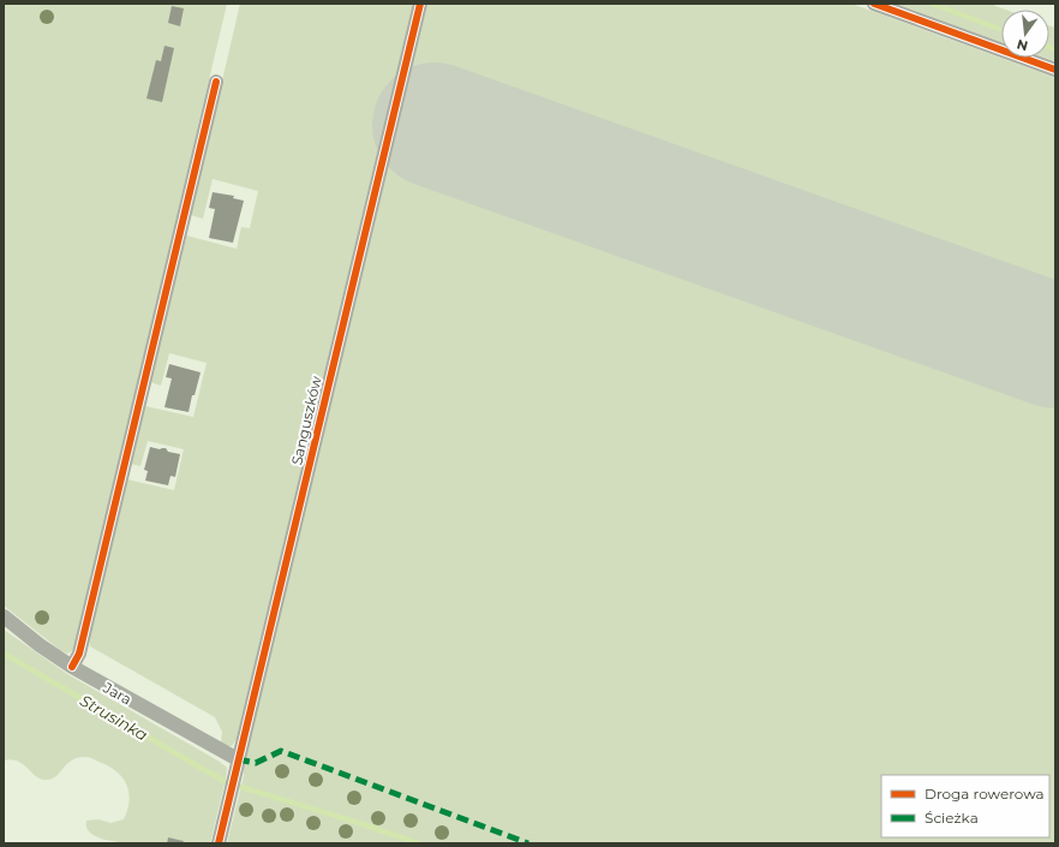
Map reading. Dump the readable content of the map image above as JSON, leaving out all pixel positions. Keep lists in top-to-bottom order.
{
  "streets": {
    "street": ["Sanguszków", "Jara"]
  },
  "crossings": [
    ["Sanguszków", "Jara"]
  ],
  "water": ["Strusinka"],
  "legend": ["Droga rowerowa", "Ścieżka"],
  "north": "bottom"
}
